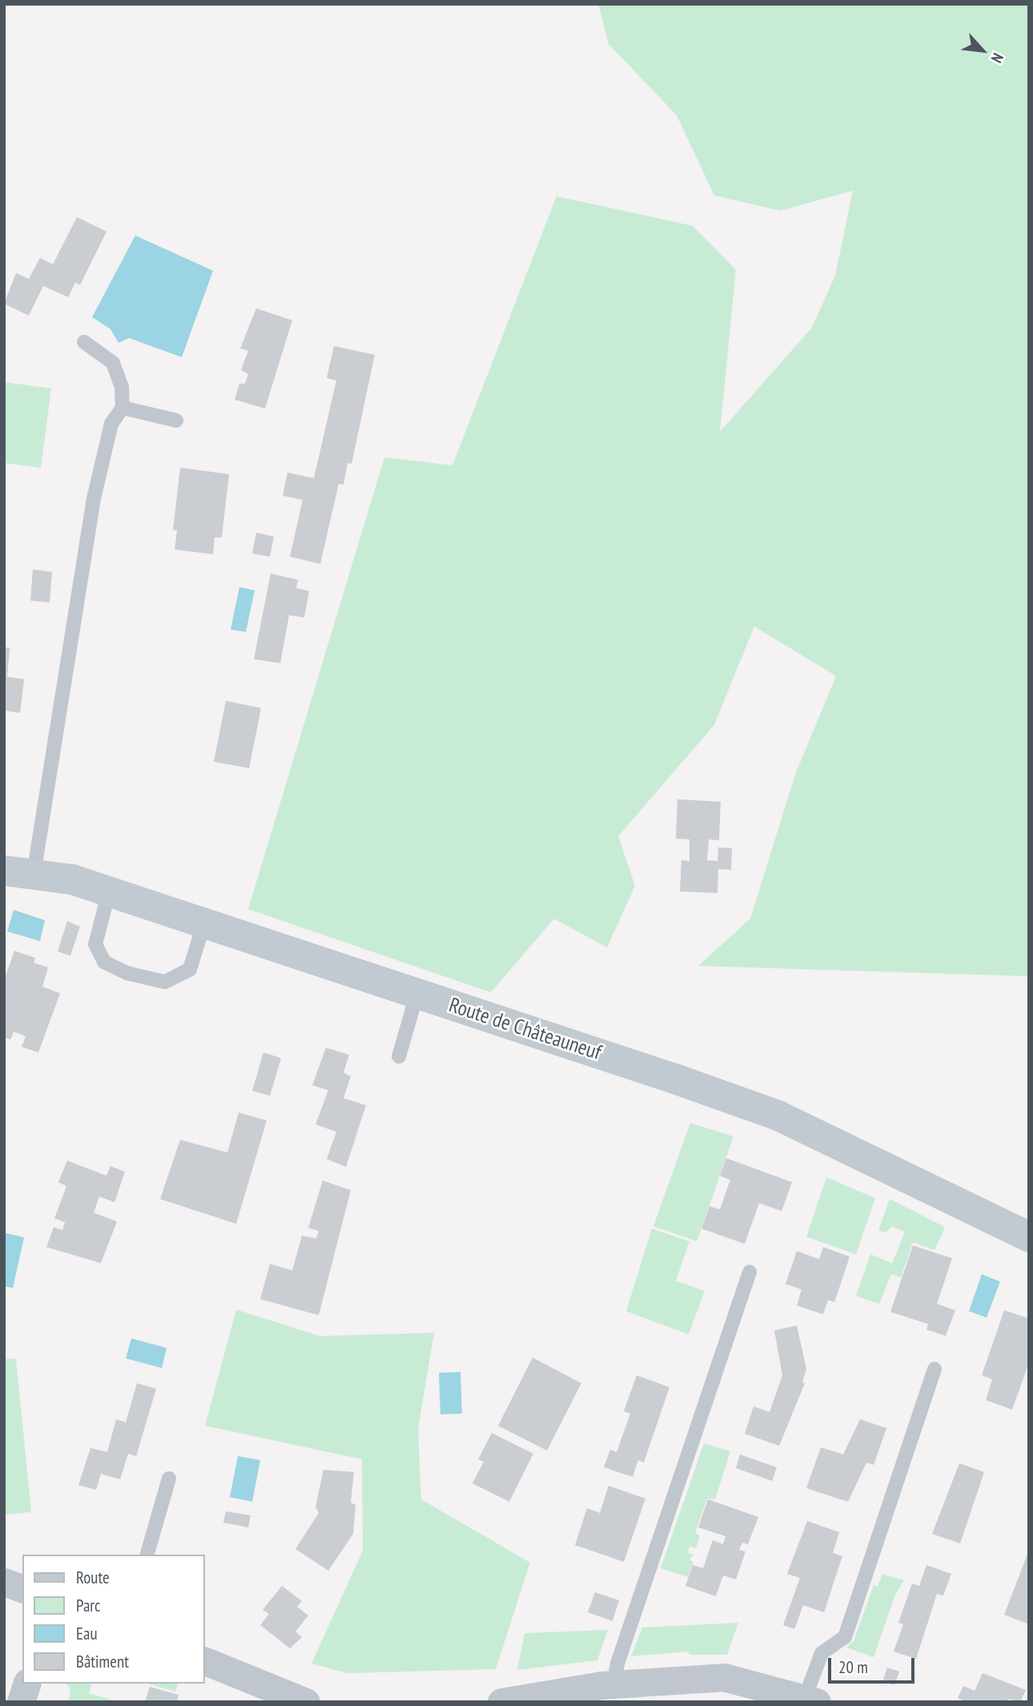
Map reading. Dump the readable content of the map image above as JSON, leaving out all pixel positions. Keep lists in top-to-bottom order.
{
  "streets": {
    "main road": ["Route de Châteauneuf"]
  },
  "legend": [
    "Route",
    "Parc",
    "Eau",
    "Bâtiment"
  ],
  "scale_bar": "20 m",
  "north": "bottom right"
}
